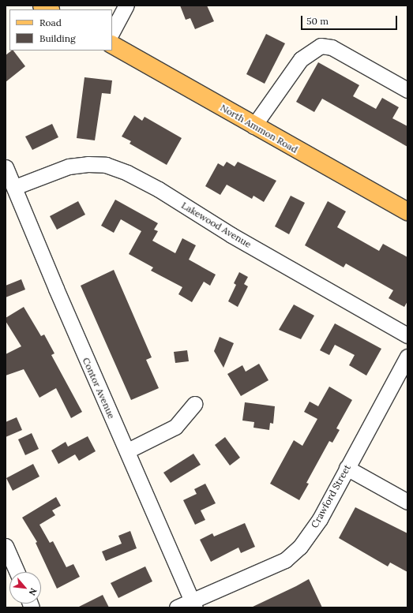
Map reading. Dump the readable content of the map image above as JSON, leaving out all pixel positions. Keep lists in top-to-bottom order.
{
  "streets": {
    "main road": ["North Ammon Road"],
    "street": ["Lakewood Avenue", "Contor Avenue", "Crawford Street"]
  },
  "crossings": [
    ["Lakewood Avenue", "Contor Avenue"],
    ["Contor Avenue", "Crawford Street"]
  ],
  "legend": ["Road", "Building"],
  "scale_bar": "50 m",
  "north": "bottom right"
}
